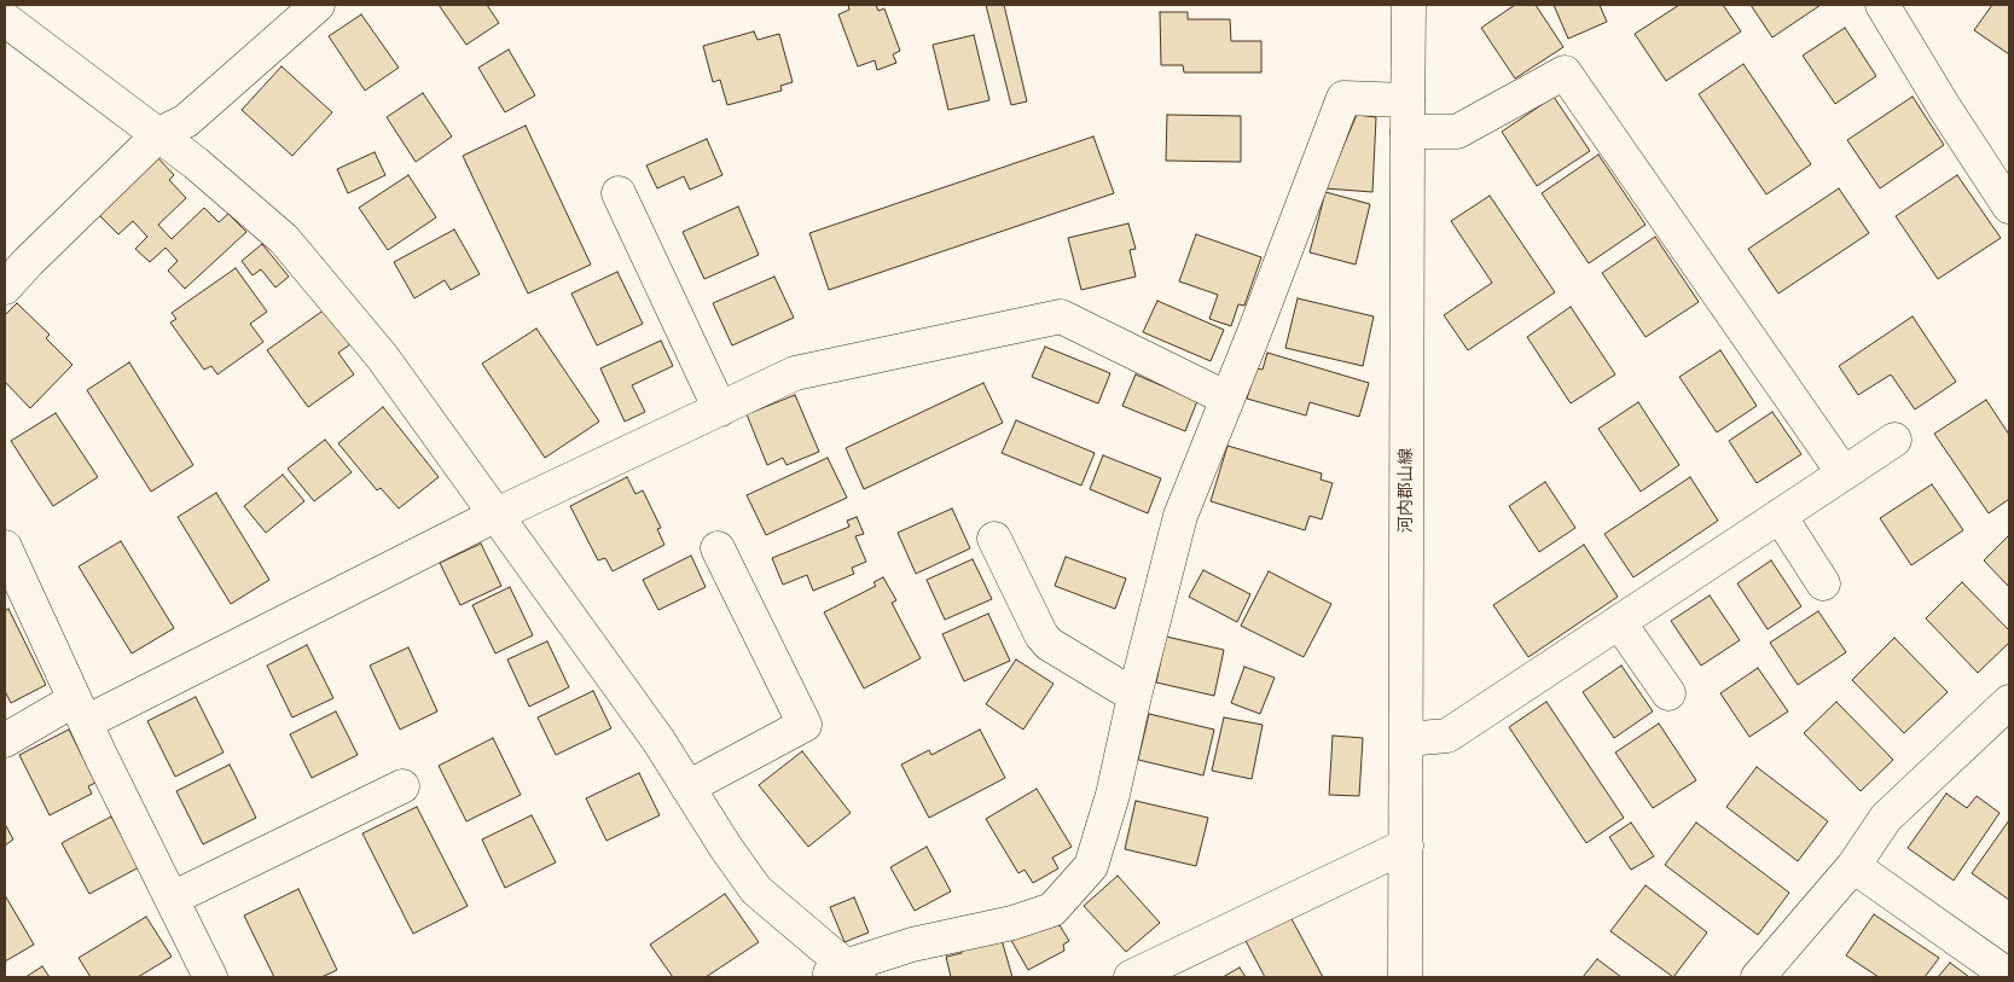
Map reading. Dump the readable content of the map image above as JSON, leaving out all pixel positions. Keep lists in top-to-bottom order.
{
  "streets": {
    "street": ["河内郡山線"]
  }
}
